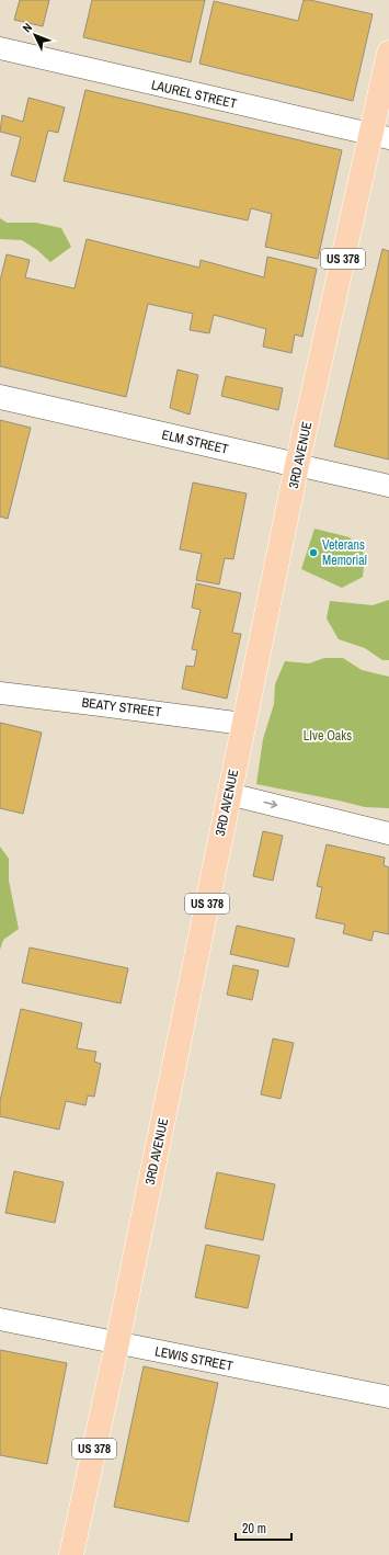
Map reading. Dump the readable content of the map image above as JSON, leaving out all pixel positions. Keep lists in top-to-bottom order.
{
  "streets": {
    "main road": ["US 378", "3RD AVENUE"],
    "street": [
      "LAUREL STREET",
      "ELM STREET",
      "BEATY STREET",
      "LEWIS STREET"
    ]
  },
  "crossings": [
    ["LAUREL STREET", "3RD AVENUE"],
    ["ELM STREET", "3RD AVENUE"],
    ["3RD AVENUE", "BEATY STREET"],
    ["3RD AVENUE", "LEWIS STREET"]
  ],
  "parks": ["LIve Oaks"],
  "places": ["Veterans Memorial"],
  "scale_bar": "20 m",
  "north": "top left"
}
